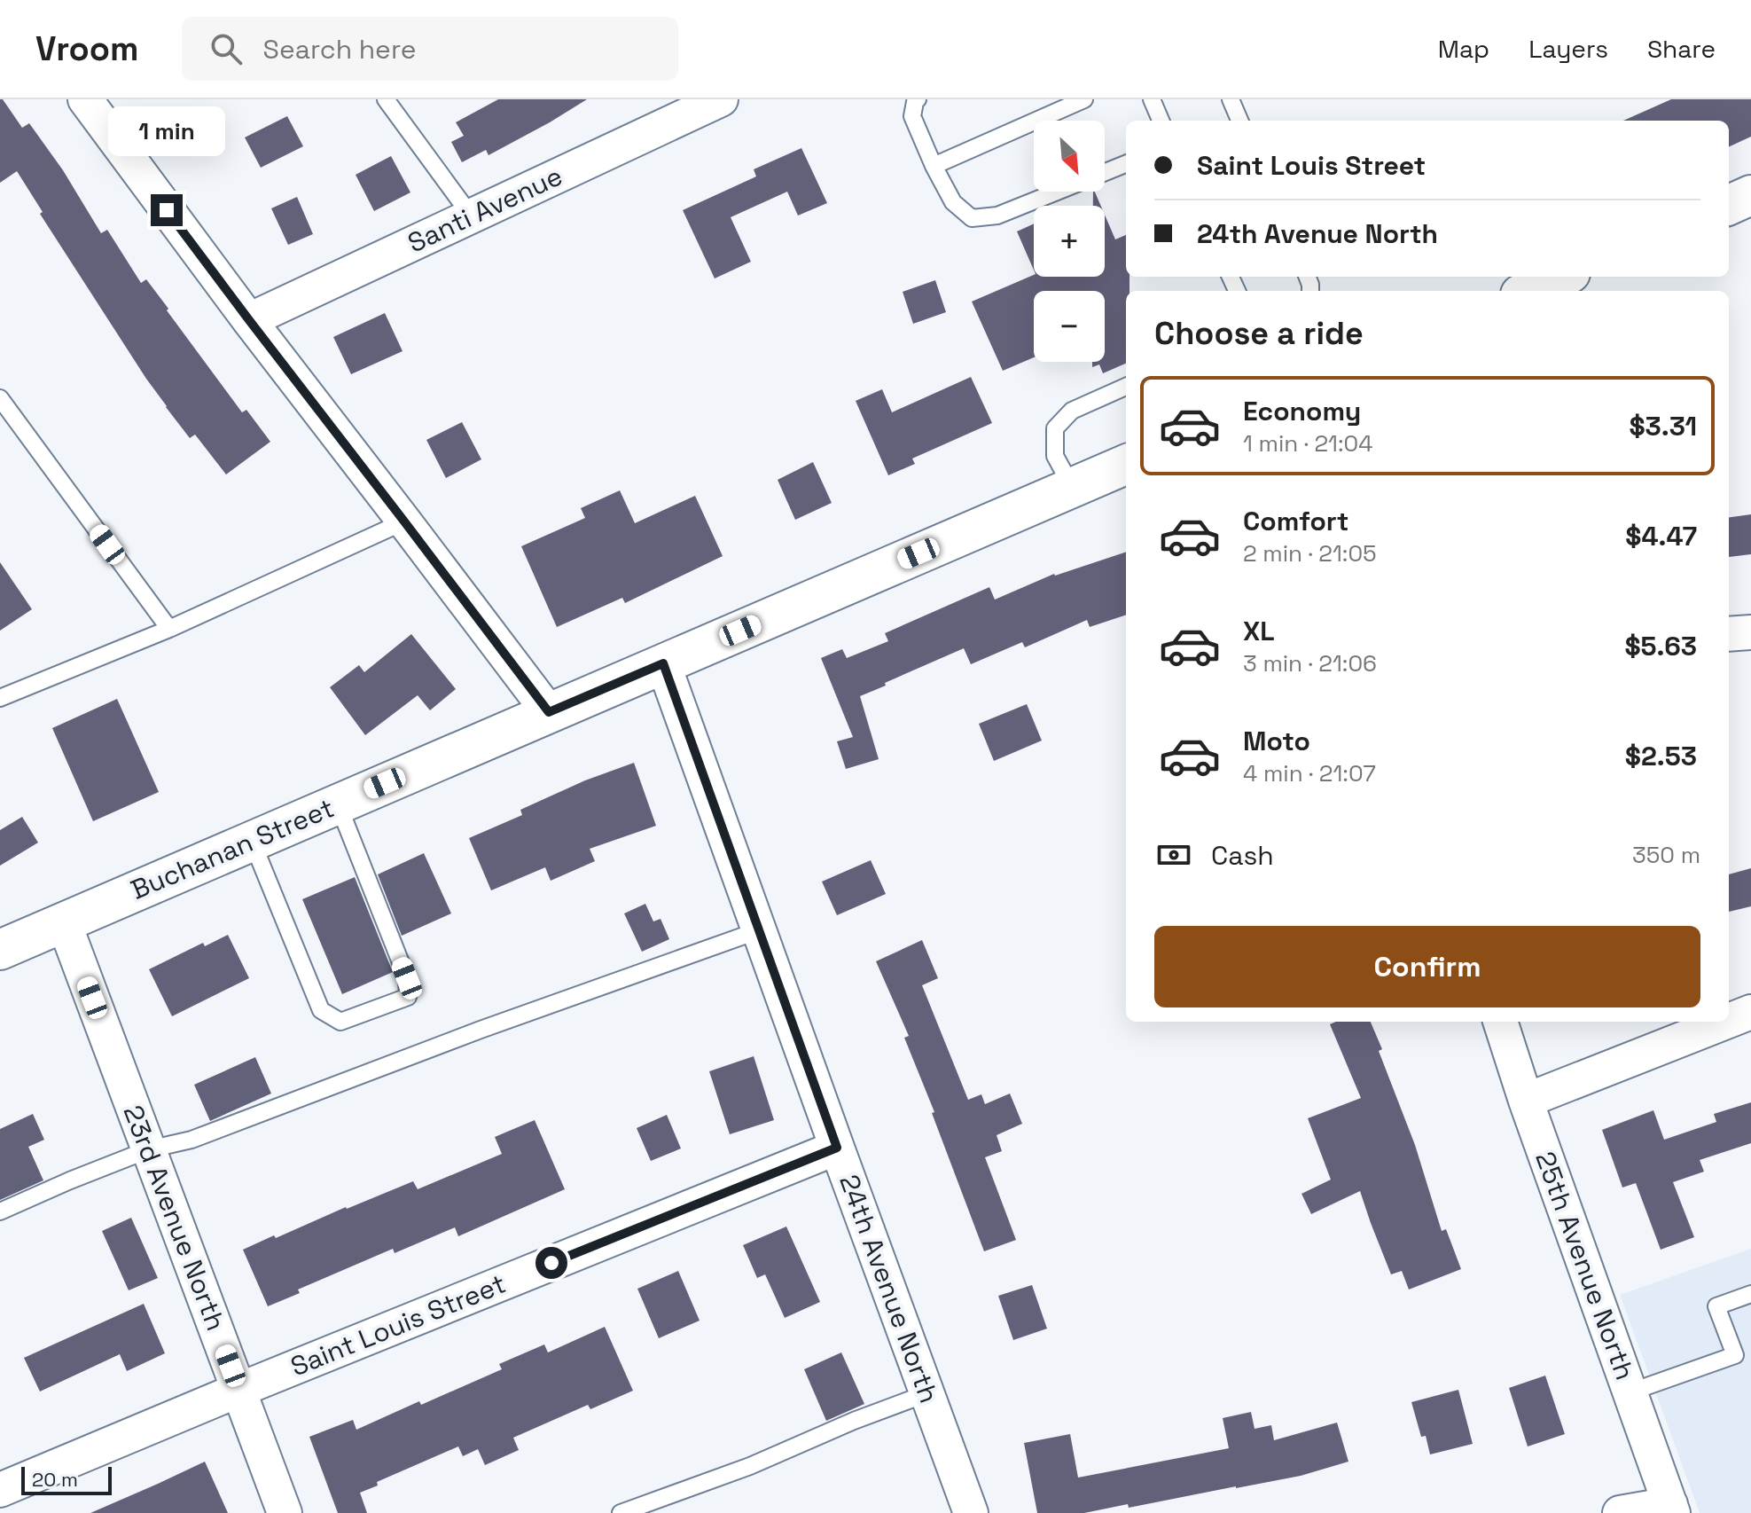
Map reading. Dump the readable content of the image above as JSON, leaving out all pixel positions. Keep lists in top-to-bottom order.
{
  "streets": {
    "street": [
      "Santi Avenue",
      "Buchanan Street",
      "23rd Avenue North",
      "25th Avenue North",
      "24th Avenue North",
      "Saint Louis Street"
    ]
  },
  "crossings": [
    ["Buchanan Street", "23rd Avenue North"],
    ["Buchanan Street", "24th Avenue North"],
    ["23rd Avenue North", "Saint Louis Street"],
    ["24th Avenue North", "Saint Louis Street"]
  ],
  "scale_bar": "20 m",
  "north": "bottom right",
  "page": {
    "header": "Vroom",
    "search": "Search here",
    "nav": ["Map", "Layers", "Share"],
    "bubble": "1 min",
    "map_buttons": ["+", "−"],
    "banner": ["Saint Louis Street", "24th Avenue North"],
    "heading": "Choose a ride",
    "list": [
      {
        "name": "Economy",
        "note": "1 min · 21:04",
        "value": "$3.31"
      },
      {
        "name": "Comfort",
        "note": "2 min · 21:05",
        "value": "$4.47"
      },
      {
        "name": "XL",
        "note": "3 min · 21:06",
        "value": "$5.63"
      },
      {
        "name": "Moto",
        "note": "4 min · 21:07",
        "value": "$2.53"
      }
    ],
    "pay": ["Cash", "350 m"],
    "buttons": "Confirm",
    "scale": "20 m"
  }
}
